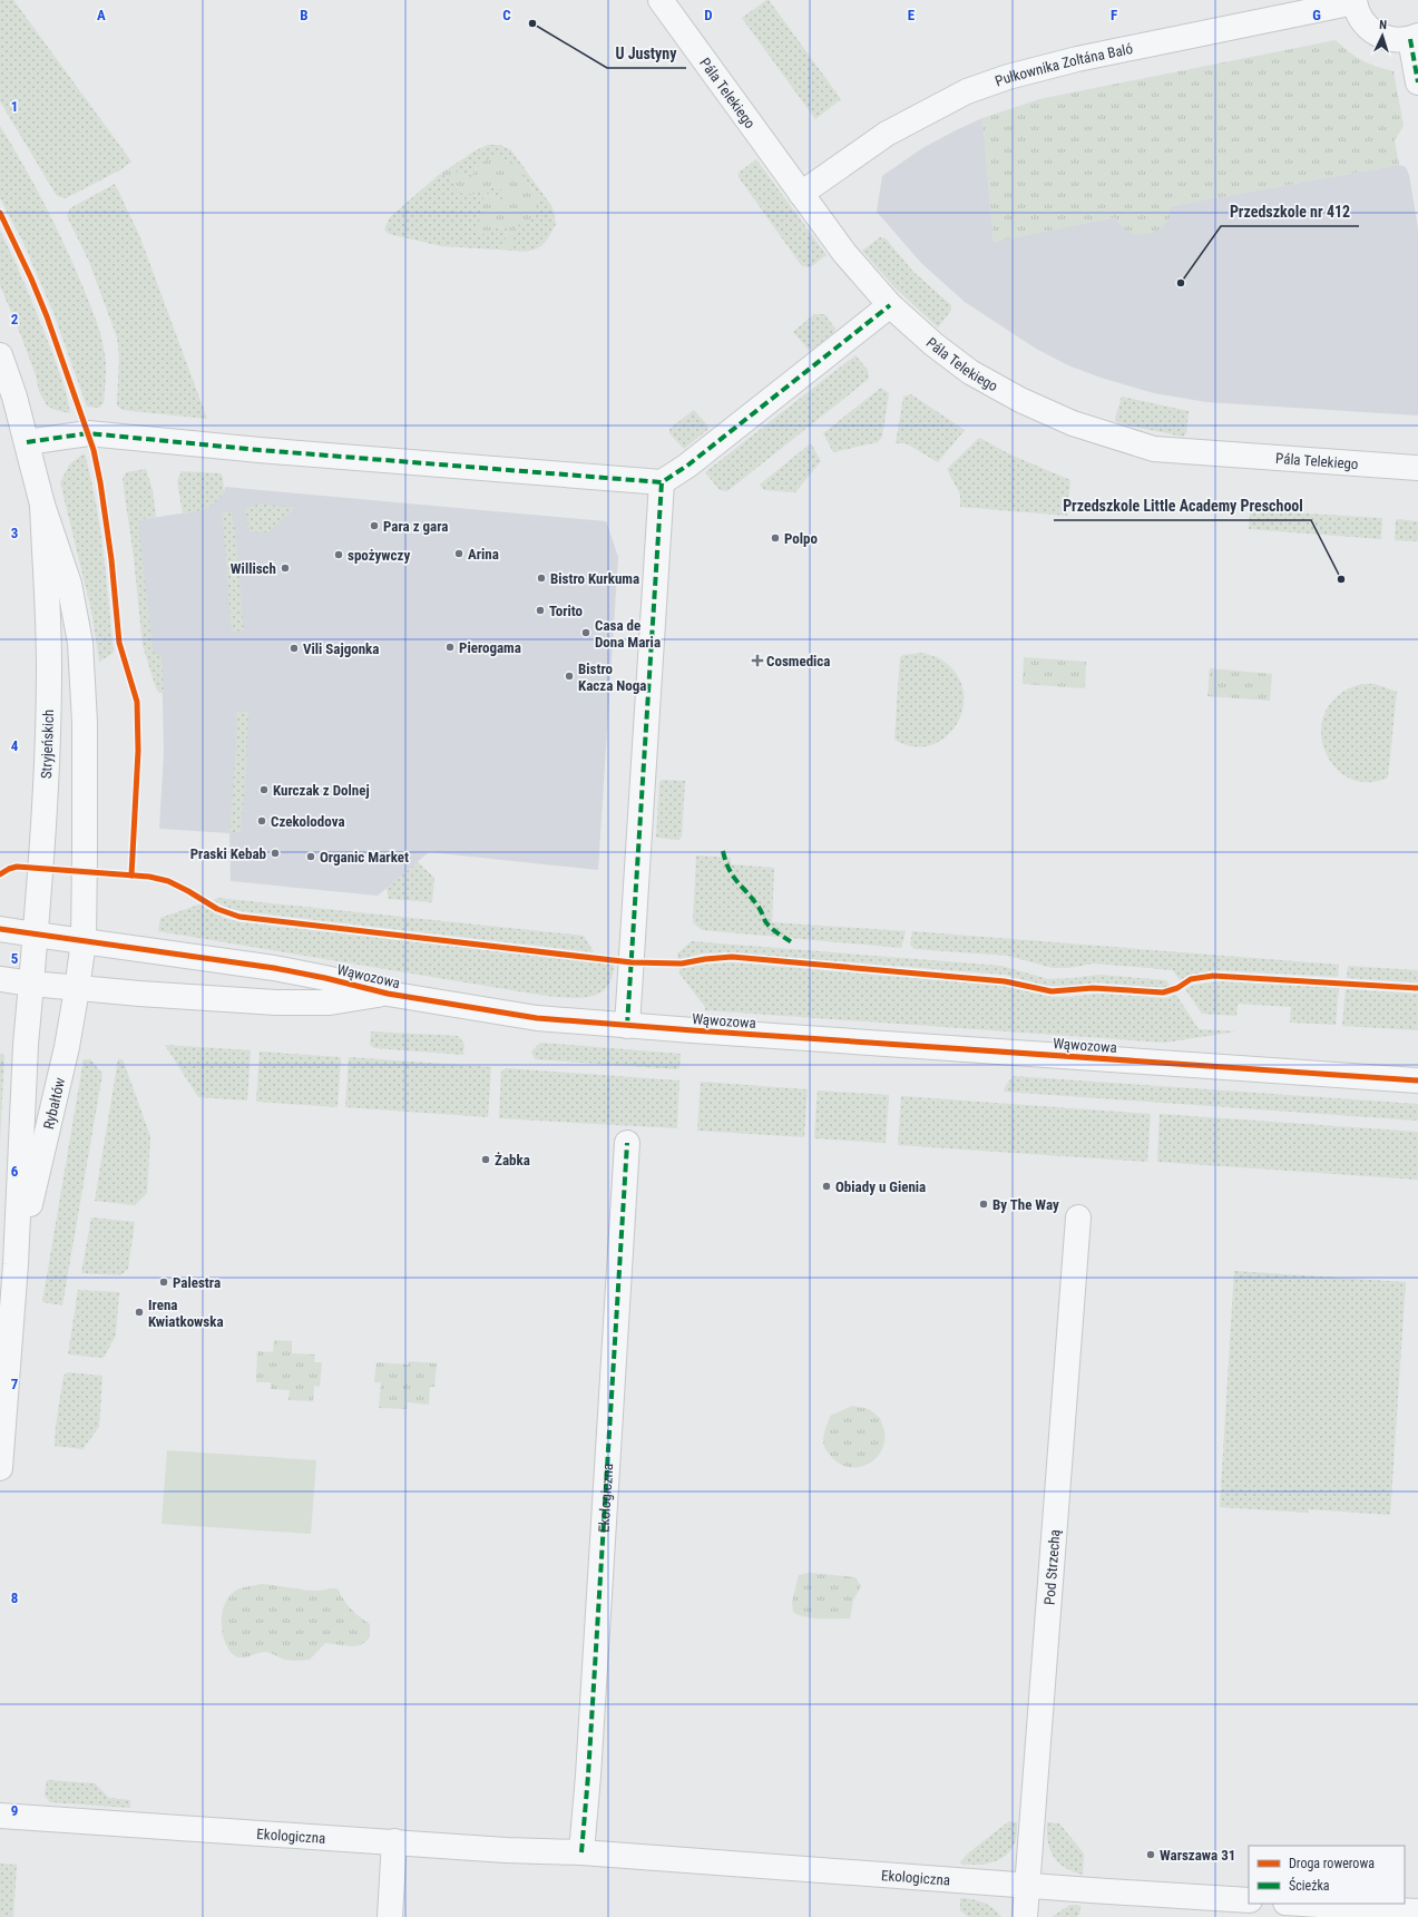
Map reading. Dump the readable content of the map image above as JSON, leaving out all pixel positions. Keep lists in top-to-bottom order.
{
  "streets": {
    "street": [
      "Pułkownika Zoltána Baló",
      "Pála Telekiego",
      "Stryjeńskich",
      "Wąwozowa",
      "Rybałtów",
      "Ekologiczna",
      "Pod Strzechą"
    ]
  },
  "crossings": [
    ["Pułkownika Zoltána Baló", "Pála Telekiego"],
    ["Stryjeńskich", "Wąwozowa"],
    ["Stryjeńskich", "Rybałtów"],
    ["Wąwozowa", "Rybałtów"],
    ["Ekologiczna", "Pod Strzechą"]
  ],
  "places": {
    "other": [
      "U Justyny",
      "Przedszkole nr 412",
      "Para z gara",
      "Polpo",
      "Arina",
      "spożywczy",
      "Willisch",
      "Bistro Kurkuma",
      "Przedszkole Little Academy Preschool",
      "Torito",
      "Casa de Dona Maria",
      "Pierogama",
      "Vili Sajgonka",
      "Bistro Kacza Noga",
      "Kurczak z Dolnej",
      "Czekolodova",
      "Praski Kebab",
      "Organic Market",
      "Żabka",
      "Obiady u Gienia",
      "By The Way",
      "Palestra",
      "Irena Kwiatkowska",
      "Warszawa 31"
    ],
    "health": ["Cosmedica"]
  },
  "legend": ["Droga rowerowa", "Ścieżka"],
  "north": "top",
  "grid": {
    "columns": [
      "A",
      "B",
      "C",
      "D",
      "E",
      "F",
      "G"
    ],
    "rows": [
      "1",
      "2",
      "3",
      "4",
      "5",
      "6",
      "7",
      "8",
      "9"
    ]
  }
}
